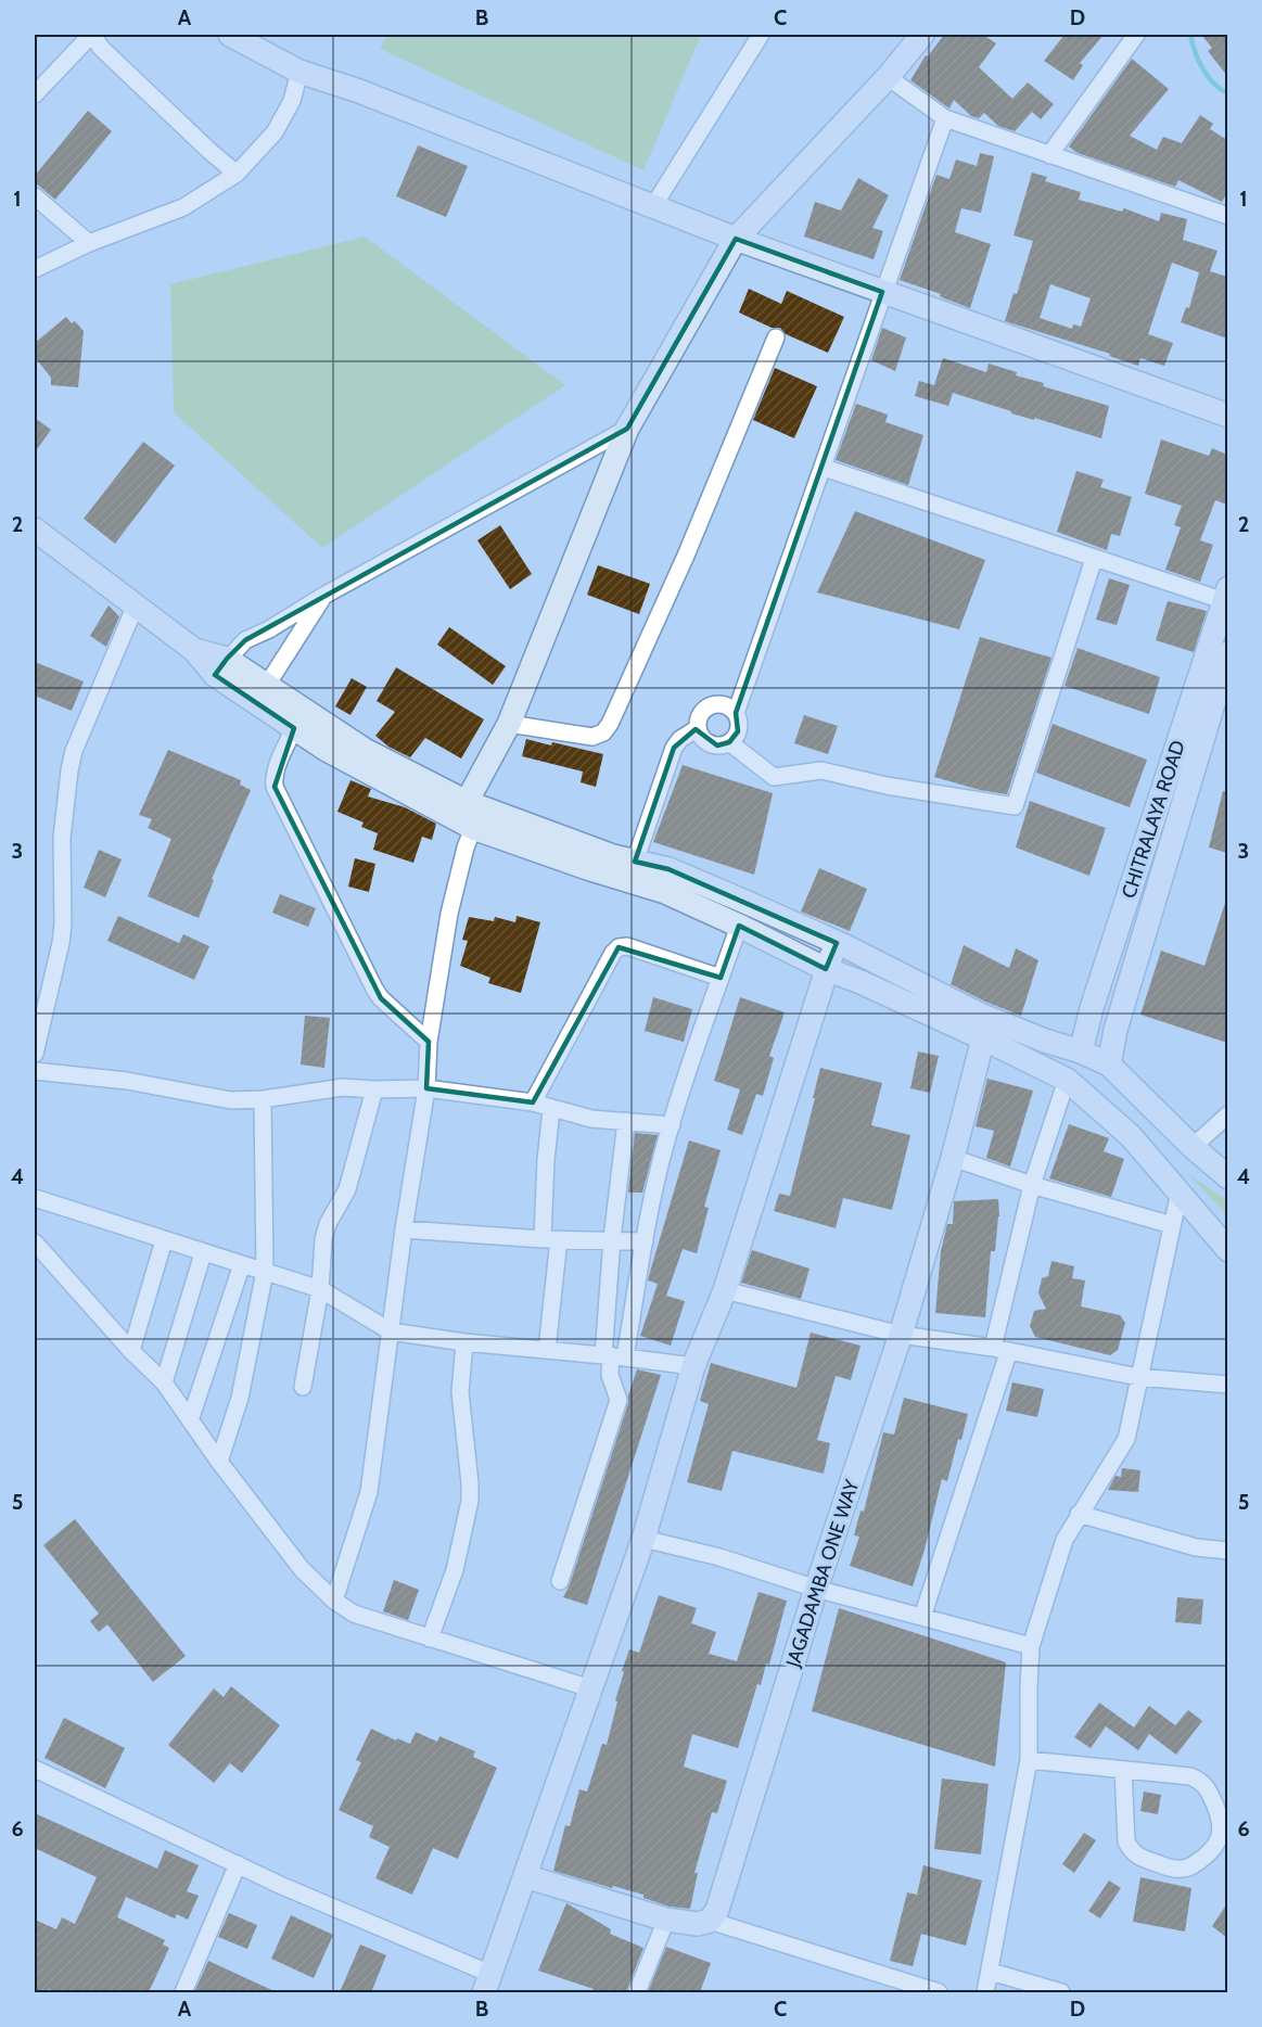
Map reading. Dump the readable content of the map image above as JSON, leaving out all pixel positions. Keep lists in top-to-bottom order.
{
  "streets": {
    "main road": ["CHITRALAYA ROAD", "JAGADAMBA ONE WAY"]
  },
  "grid": {
    "columns": [
      "A",
      "B",
      "C",
      "D"
    ],
    "rows": [
      "1",
      "2",
      "3",
      "4",
      "5",
      "6"
    ]
  }
}
